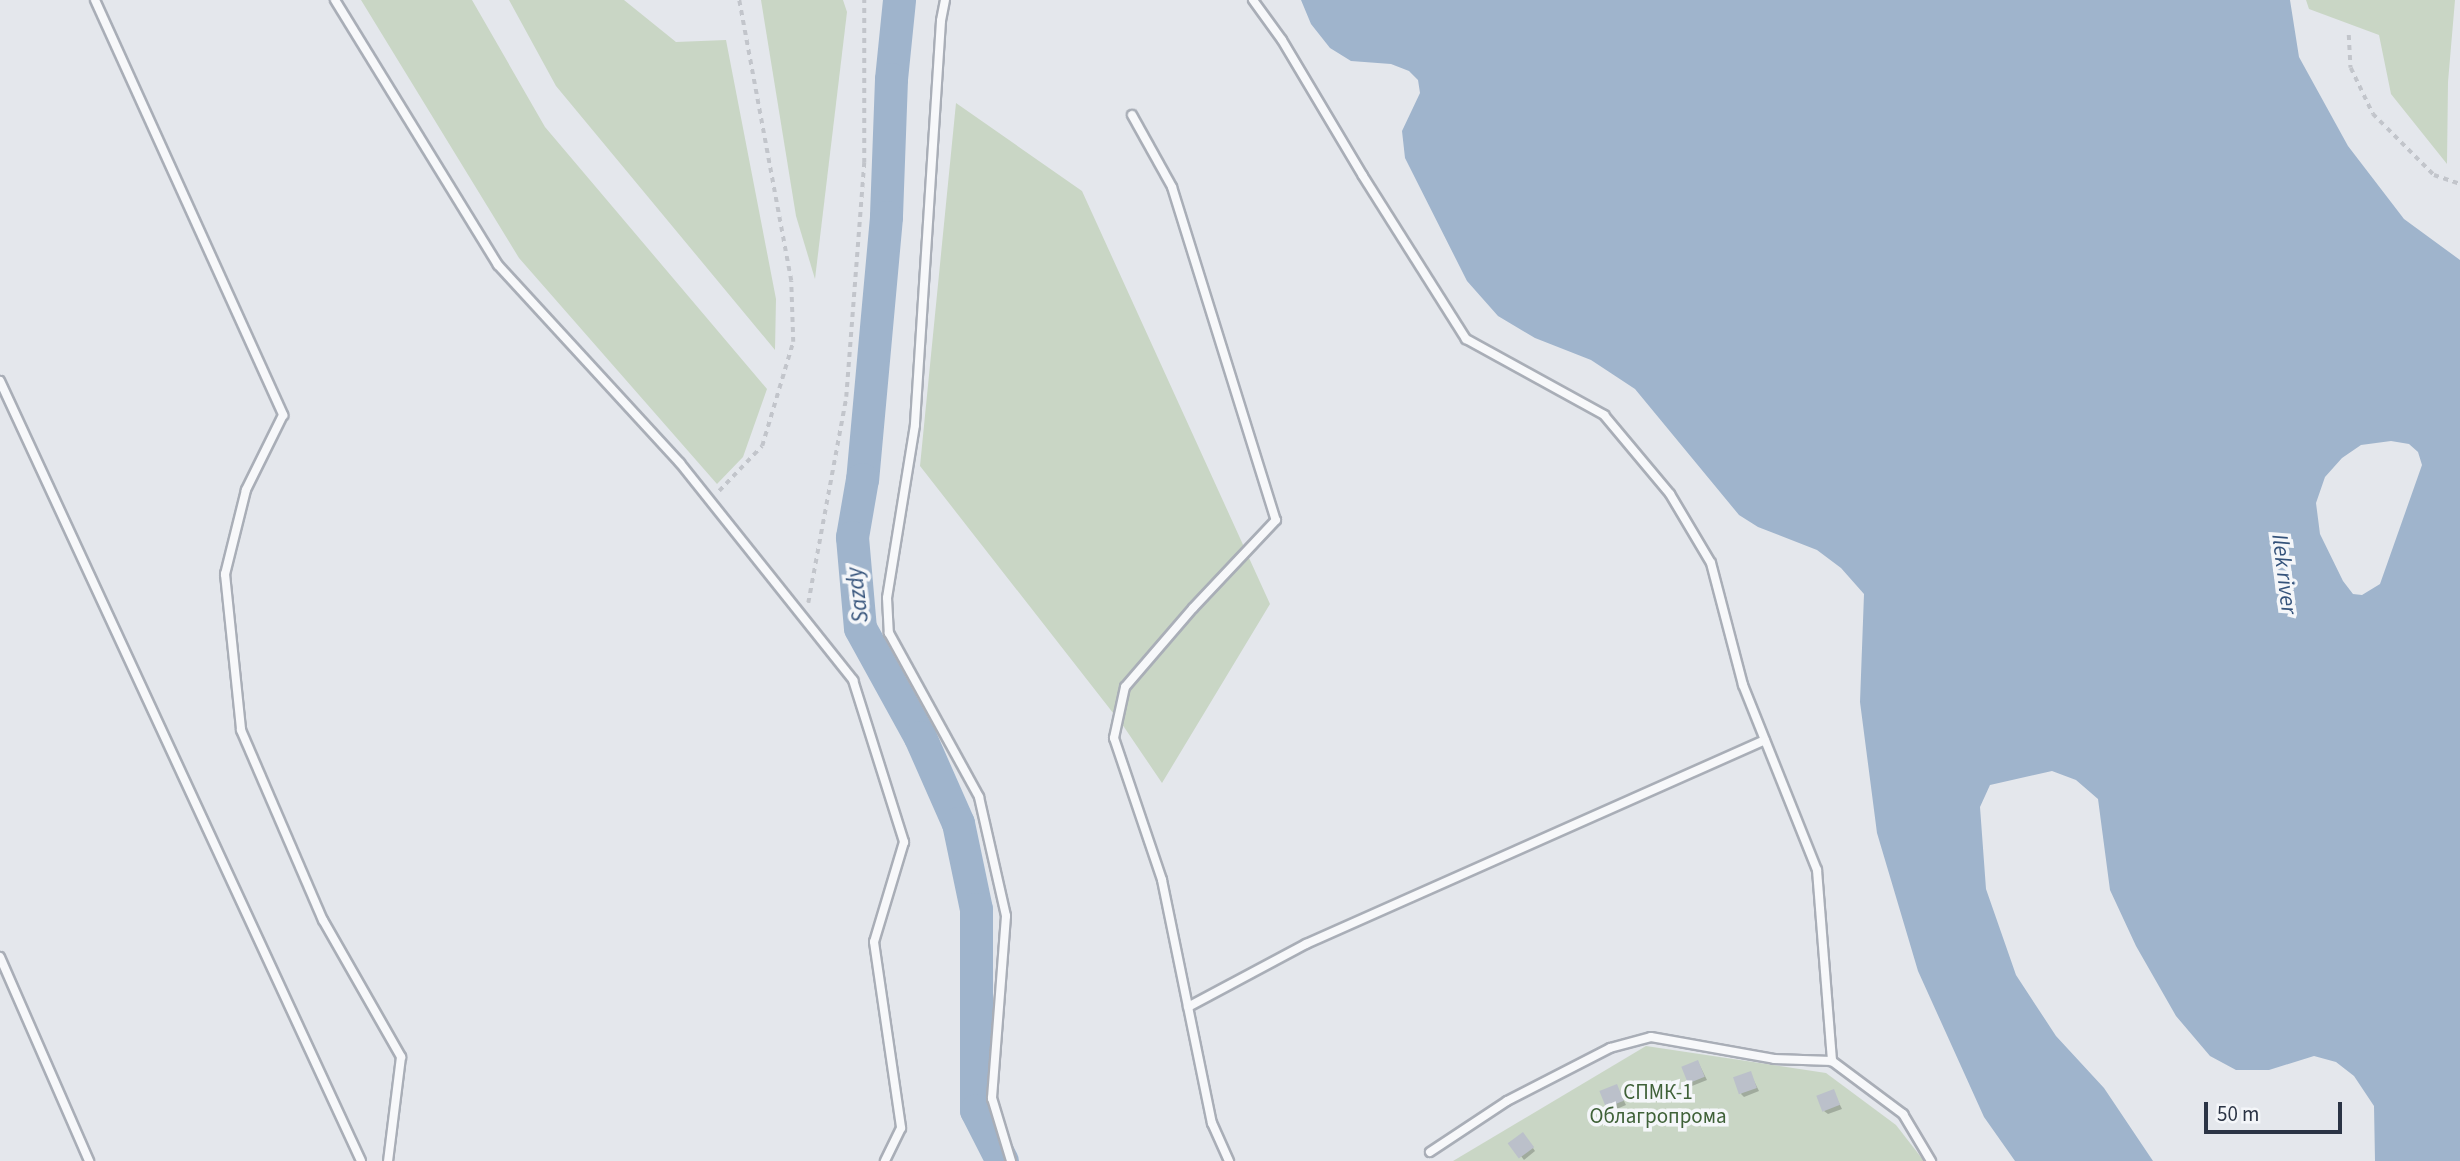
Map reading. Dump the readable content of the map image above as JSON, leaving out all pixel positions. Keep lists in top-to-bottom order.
{
  "water": ["Ilek river", "Sazdy"],
  "parks": ["СПМК-1 Облагропрома"],
  "scale_bar": "50 m"
}
